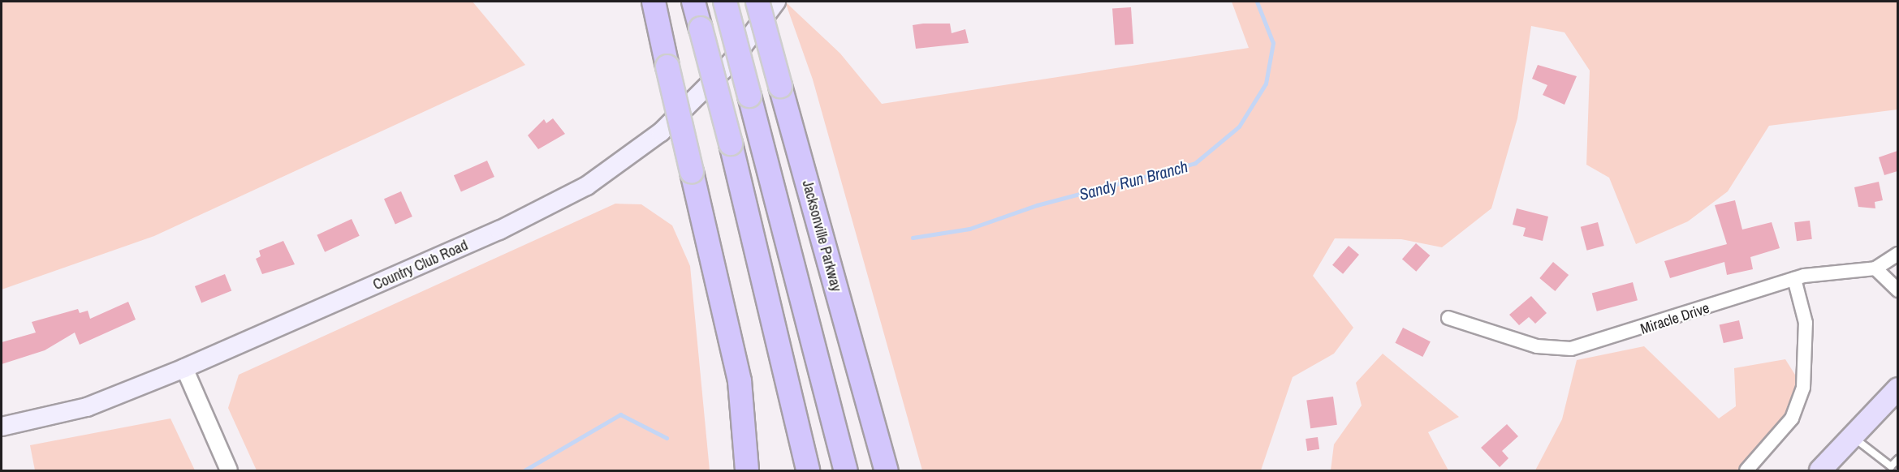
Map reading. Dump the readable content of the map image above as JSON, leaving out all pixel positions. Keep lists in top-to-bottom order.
{
  "streets": {
    "highway": ["Jacksonville Parkway"],
    "main road": ["Country Club Road"],
    "street": ["Miracle Drive"]
  },
  "water": ["Sandy Run Branch"]
}
